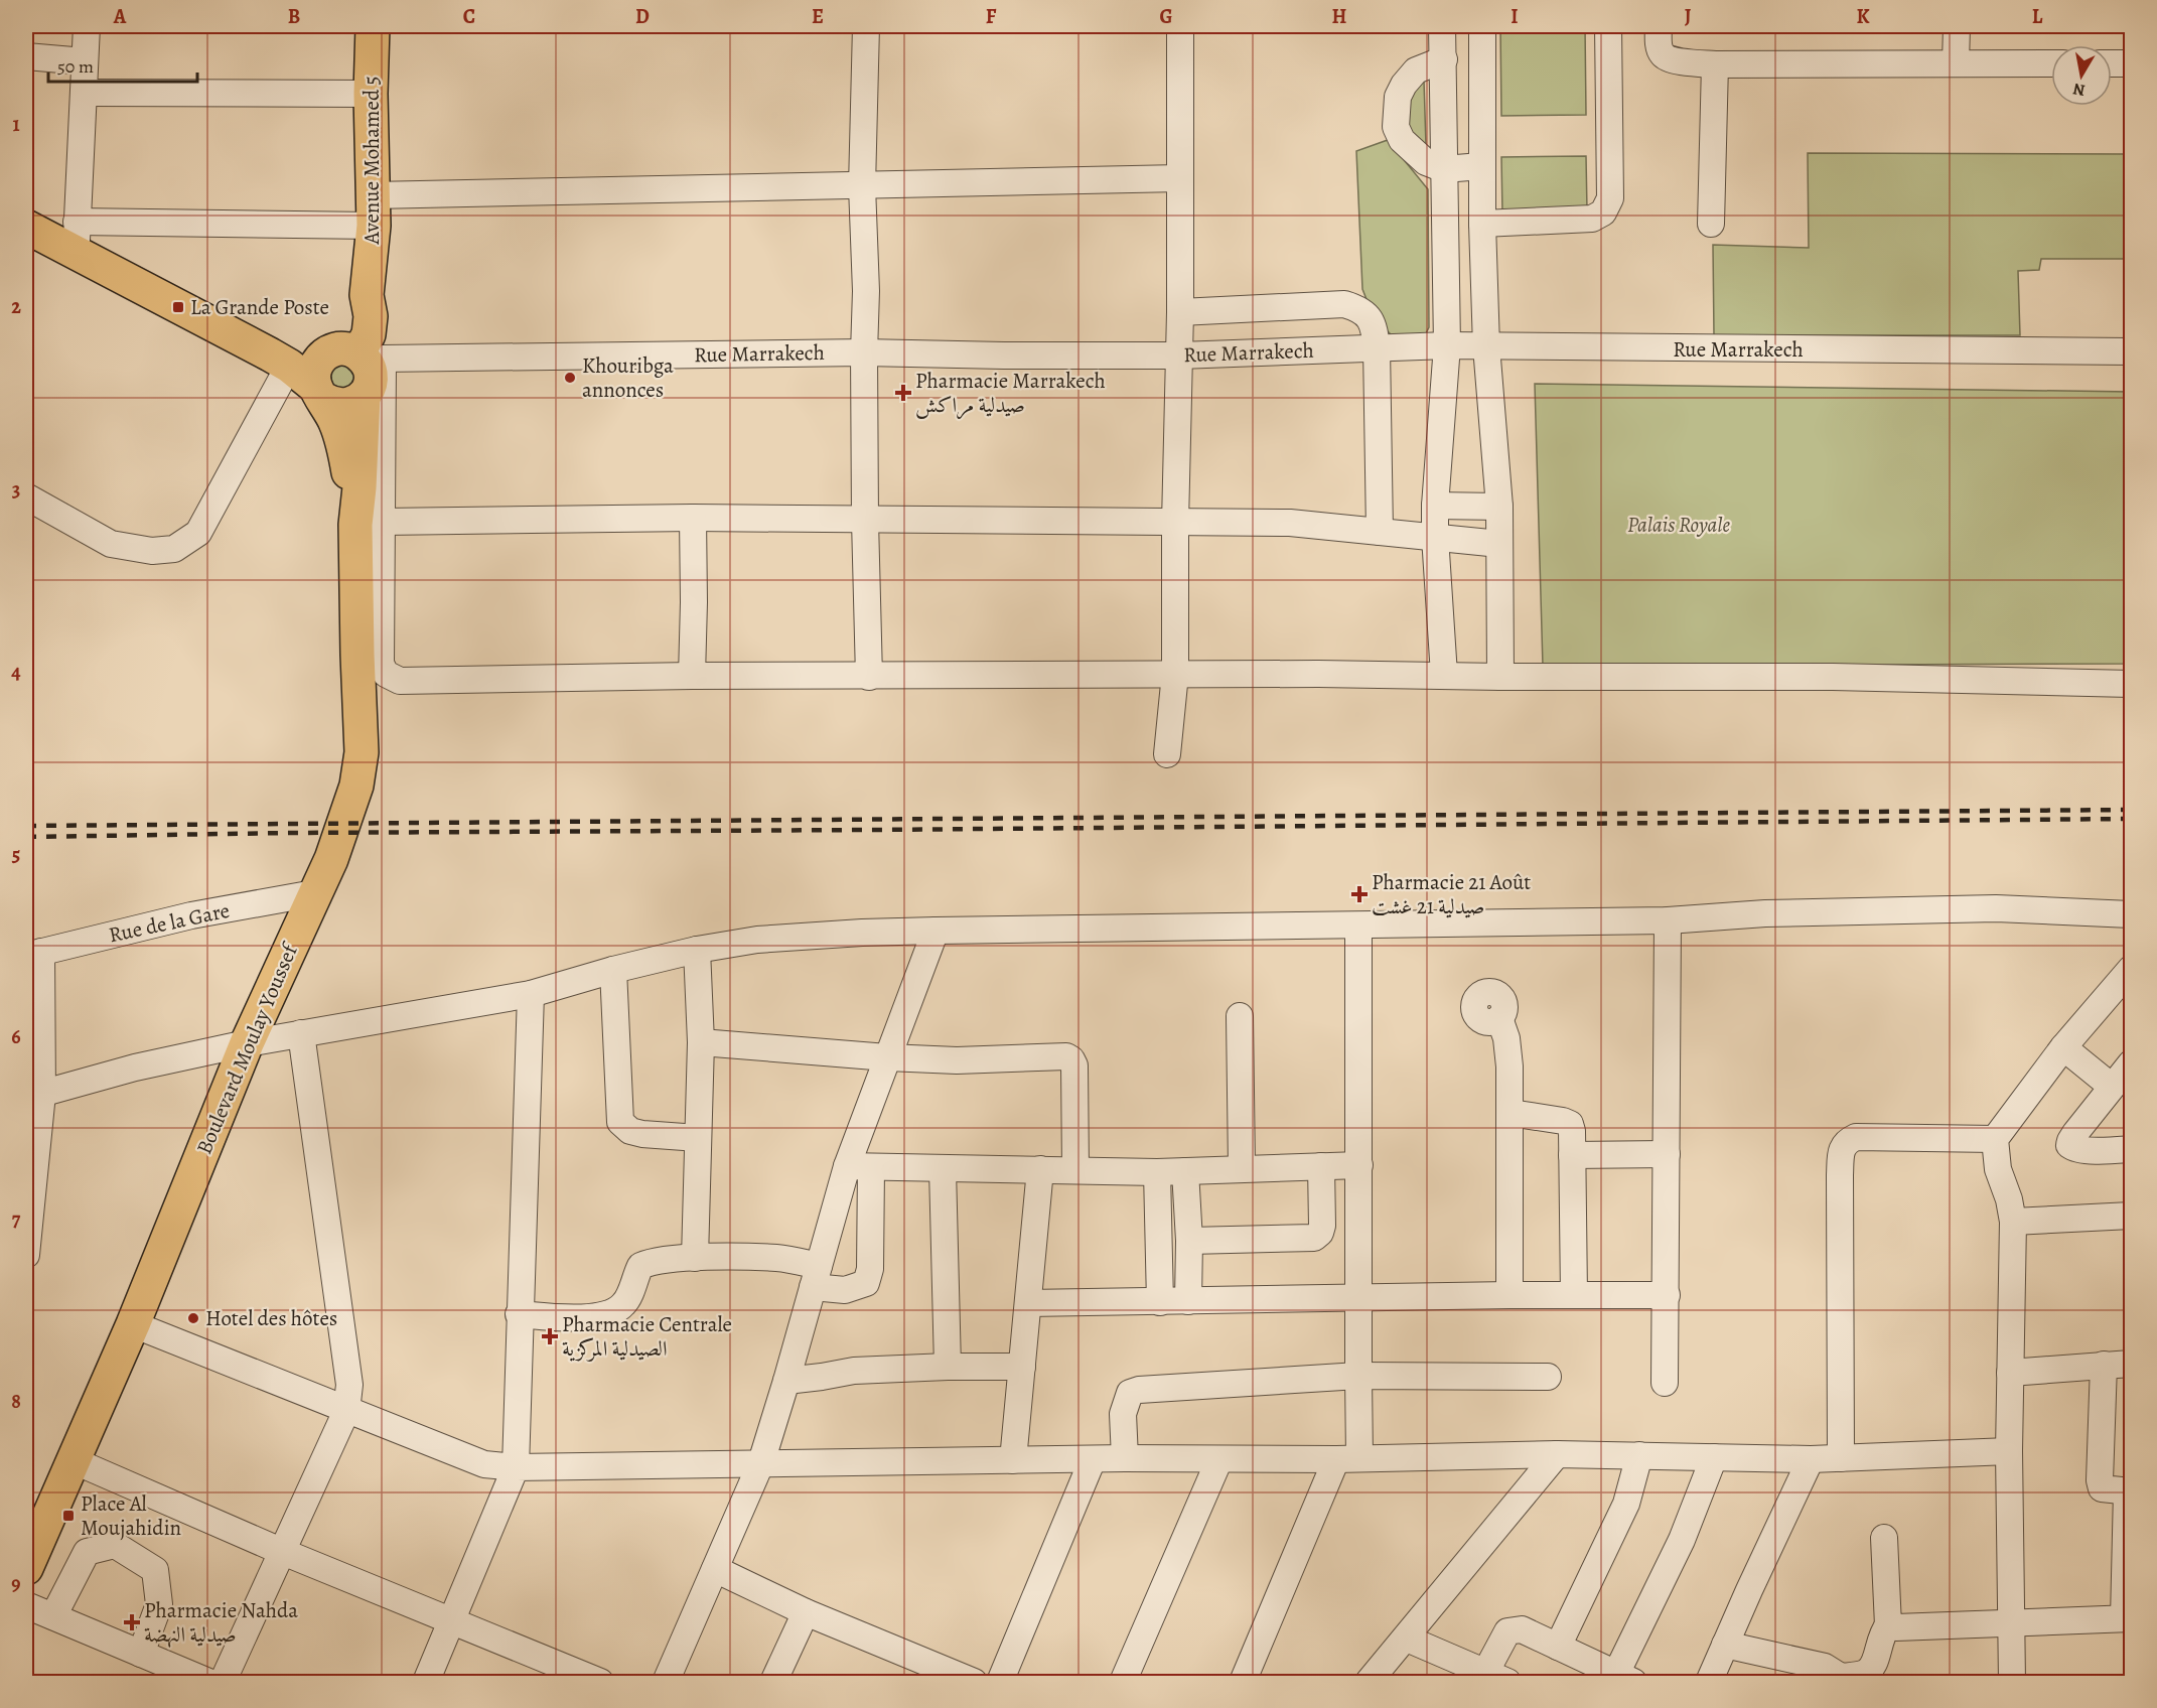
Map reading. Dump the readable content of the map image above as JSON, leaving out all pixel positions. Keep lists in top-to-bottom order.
{
  "streets": {
    "main road": ["Avenue Mohamed 5", "Boulevard Moulay Youssef"],
    "street": ["Rue Marrakech", "Rue de la Gare"]
  },
  "crossings": [
    ["Avenue Mohamed 5", "Rue Marrakech"],
    ["Rue de la Gare", "Boulevard Moulay Youssef"]
  ],
  "parks": ["Palais Royale"],
  "places": {
    "transit": ["La Grande Poste", "Place Al Moujahidin"],
    "other": ["Khouribga annonces", "Hotel des hôtes"],
    "health": [
      "Pharmacie Marrakech صيدلية مراكش",
      "Pharmacie 21 Août صيدلية 21 غشت",
      "Pharmacie Centrale الصيدلية المركزية",
      "Pharmacie Nahda صيدلية النهضة"
    ]
  },
  "scale_bar": "50 m",
  "north": "bottom",
  "grid": {
    "columns": [
      "A",
      "B",
      "C",
      "D",
      "E",
      "F",
      "G",
      "H",
      "I",
      "J",
      "K",
      "L"
    ],
    "rows": [
      "1",
      "2",
      "3",
      "4",
      "5",
      "6",
      "7",
      "8",
      "9"
    ]
  }
}
